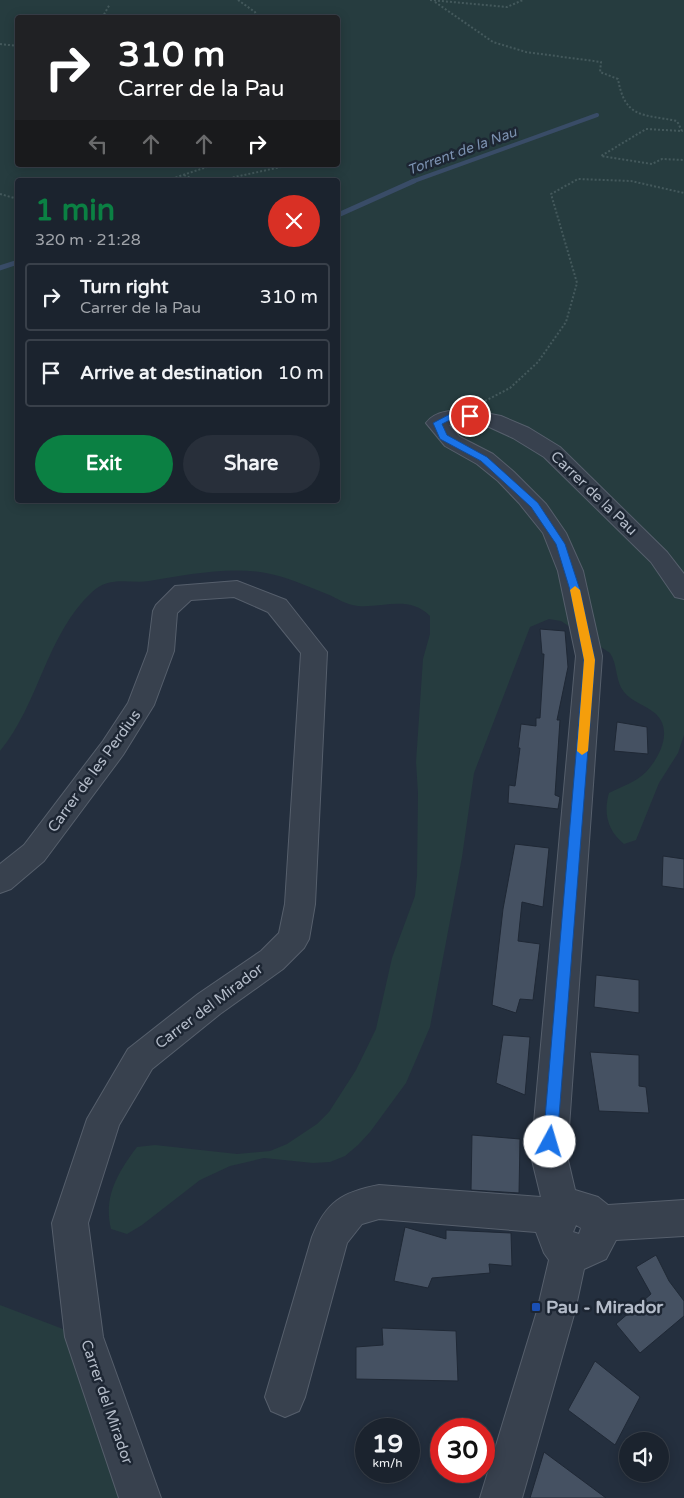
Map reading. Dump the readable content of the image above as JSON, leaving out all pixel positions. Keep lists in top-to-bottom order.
{
  "streets": {
    "street": ["Carrer de la Pau", "Carrer de les Perdius", "Carrer del Mirador"]
  },
  "crossings": [
    ["Carrer de les Perdius", "Carrer del Mirador"]
  ],
  "water": ["Torrent de la Nau"],
  "places": {
    "transit": ["Pau - Mirador"]
  },
  "page": {
    "turn": ["310 m", "Carrer de la Pau"],
    "heading": ["1 min", "320 m · 21:28"],
    "list": [
      {
        "name": "Turn right",
        "note": "Carrer de la Pau",
        "value": "310 m"
      },
      {
        "name": "Arrive at destination",
        "value": "10 m"
      }
    ],
    "buttons": ["Exit", "Share"],
    "speed": "19 km/h",
    "limit": "30"
  }
}
